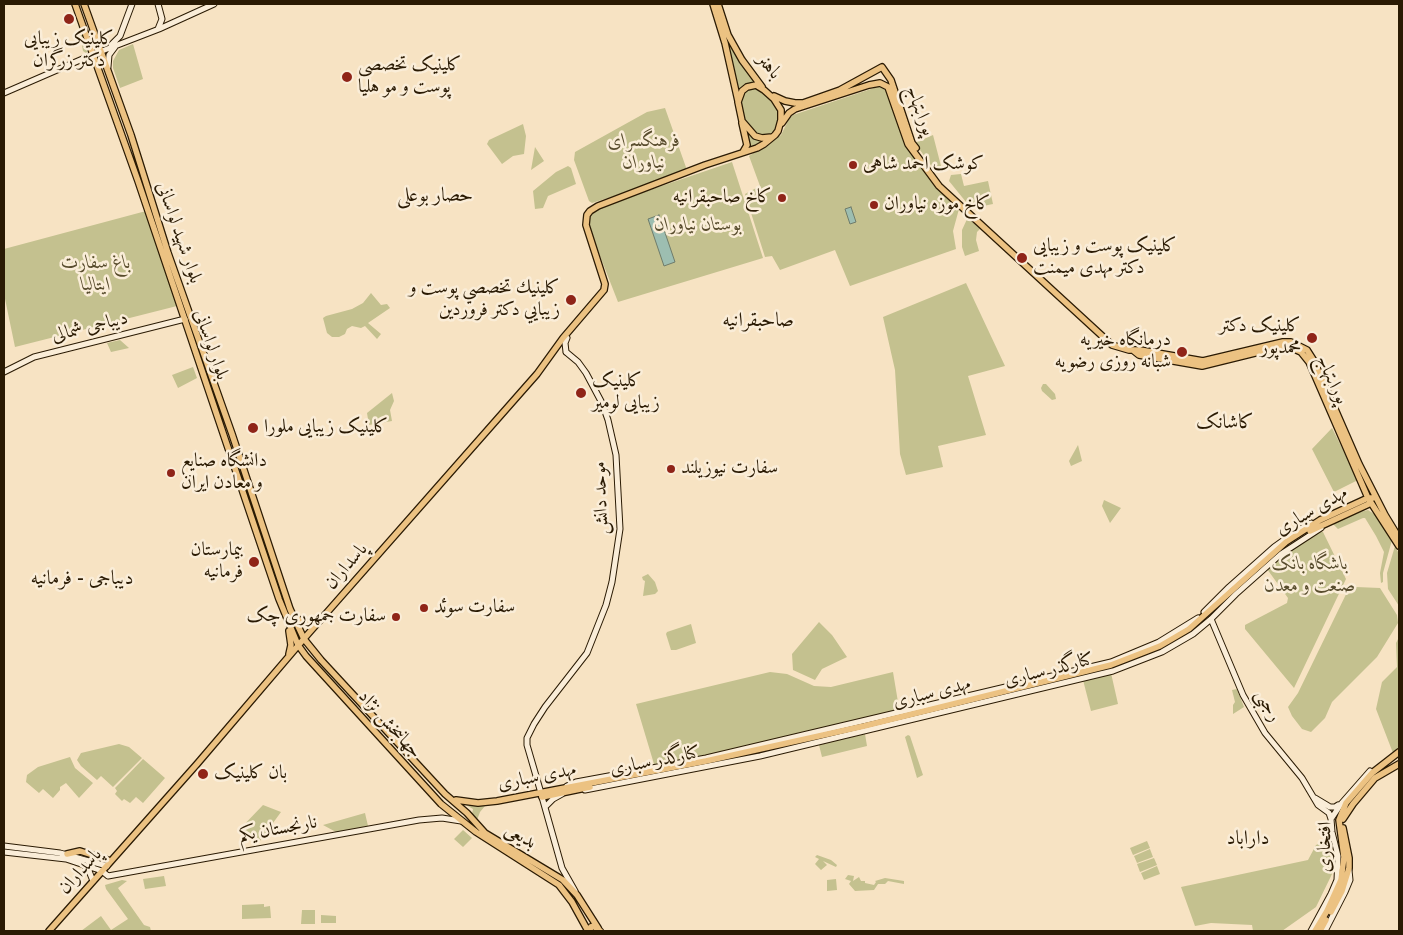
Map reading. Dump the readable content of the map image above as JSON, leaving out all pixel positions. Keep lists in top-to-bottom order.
{
  "streets": {
    "main road": [
      "باهنر",
      "پورابتهاج",
      "بلوار شهید لواسانی",
      "دیباجی شمالی",
      "بلوار لواسانی",
      "موحد دانش",
      "مهدی سباری",
      "پاسداران",
      "کنارگذر سباری",
      "رجبی",
      "جهانبخش نژاد",
      "نارنجستان یکم",
      "بدیعی",
      "افتخاری"
    ]
  },
  "crossings": [
    ["باهنر", "پورابتهاج"],
    ["پورابتهاج", "مهدی سباری"],
    ["بلوار شهید لواسانی", "پاسداران"],
    ["بلوار شهید لواسانی", "جهانبخش نژاد"],
    ["دیباجی شمالی", "بلوار لواسانی"],
    ["بلوار لواسانی", "پاسداران"],
    ["بلوار لواسانی", "جهانبخش نژاد"],
    ["موحد دانش", "مهدی سباری"],
    ["مهدی سباری", "کنارگذر سباری"],
    ["مهدی سباری", "جهانبخش نژاد"],
    ["مهدی سباری", "بدیعی"],
    ["پاسداران", "جهانبخش نژاد"],
    ["پاسداران", "نارنجستان یکم"],
    ["جهانبخش نژاد", "نارنجستان یکم"],
    ["جهانبخش نژاد", "بدیعی"],
    ["نارنجستان یکم", "بدیعی"]
  ],
  "districts": [
    "حصار بوعلی",
    "صاحبقرانیه",
    "کاشانک",
    "دیباجی - فرمانیه",
    "داراباد"
  ],
  "parks": [
    "فرهنگسرای نیاوران",
    "بوستان نیاوران",
    "باغ سفارت ایتالیا",
    "باشگاه بانک صنعت و معدن"
  ],
  "places": [
    "کلینیک زیبایی دکتر زرگران",
    "کلینیک تخصصی پوست و مو هلیا",
    "کوشک احمد شاهی",
    "کاخ صاحبقرانیه",
    "کاخ موزه نیاوران",
    "کلینیک پوست و زیبایی دکتر مهدی میمنت",
    "كلينيك تخصصي پوست و زيبايي دكتر فروردين",
    "کلینیک دکتر محمدپور",
    "درمانگاه خیریه شبانه روزی رضویه",
    "کلینیک زیبایی لومیر",
    "کلینیک زیبایی ملورا",
    "سفارت نیوزیلند",
    "دانشگاه صنایع و معادن ایران",
    "بیمارستان فرمانیه",
    "سفارت سوئد",
    "سفارت جمهوری چک",
    "بان کلینیک"
  ]
}
